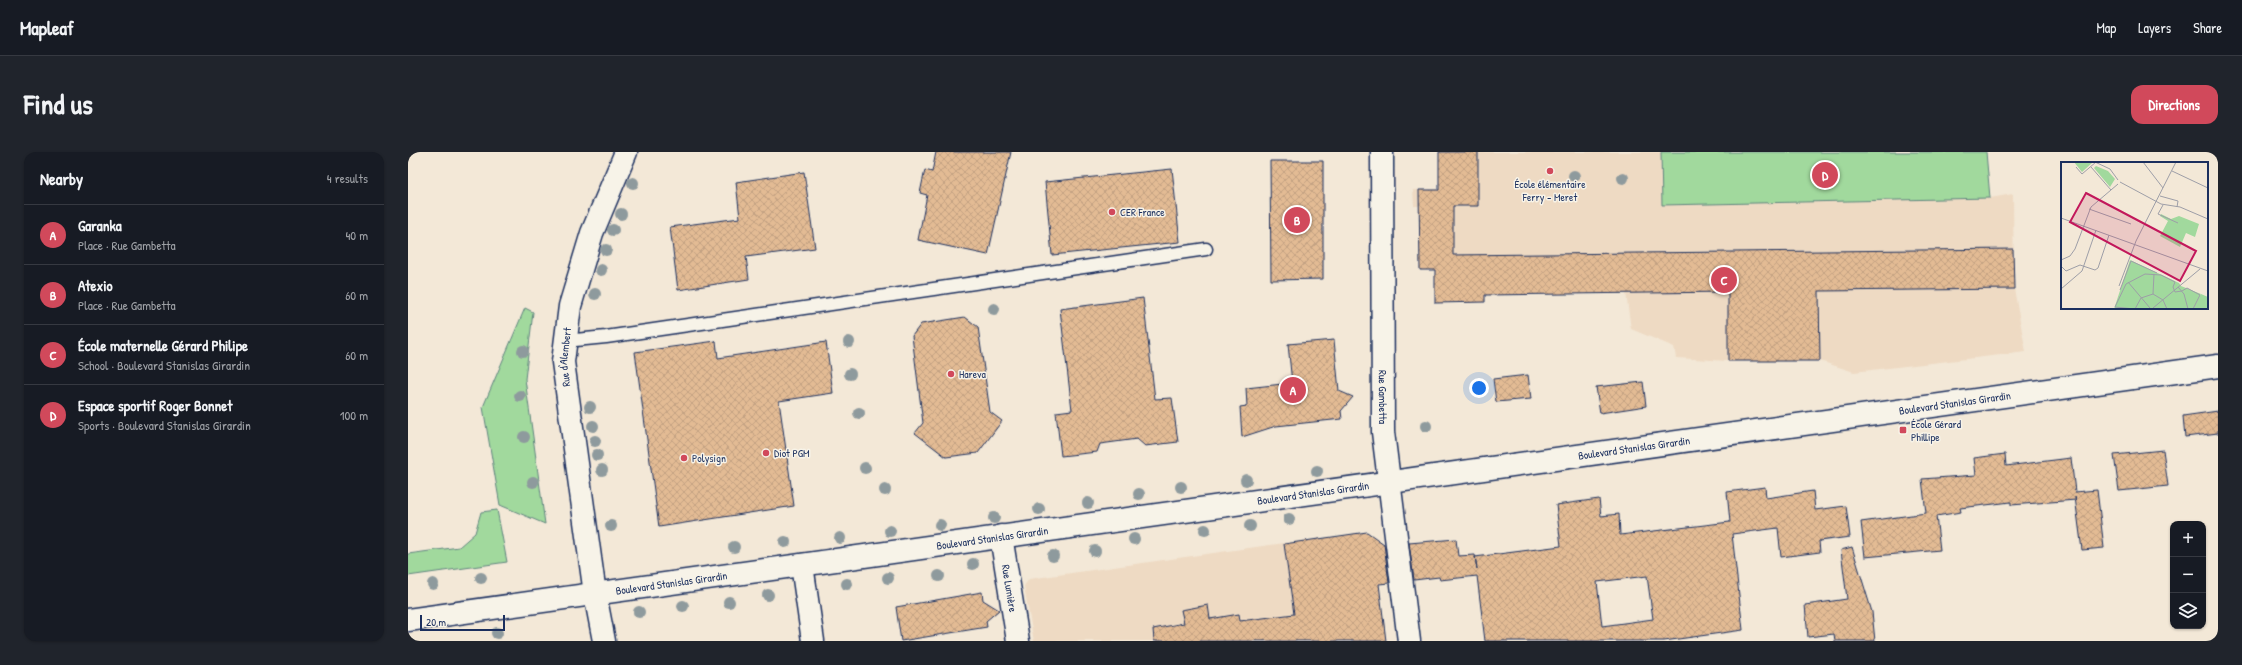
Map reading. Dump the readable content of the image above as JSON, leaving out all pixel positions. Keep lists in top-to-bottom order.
{
  "streets": {
    "main road": [
      "Rue d'Alembert",
      "Rue Gambetta",
      "Boulevard Stanislas Girardin",
      "Rue Lumière"
    ]
  },
  "crossings": [
    ["Rue d'Alembert", "Boulevard Stanislas Girardin"],
    ["Rue Gambetta", "Boulevard Stanislas Girardin"],
    ["Boulevard Stanislas Girardin", "Rue Lumière"]
  ],
  "places": {
    "other": [
      "École élémentaire Ferry - Meret",
      "CER France",
      "Hareva",
      "Diot PGM",
      "Polysign"
    ],
    "transit": ["École Gérard Phillipe"]
  },
  "scale_bar": "20 m",
  "page": {
    "header": "Mapleaf",
    "nav": ["Map", "Layers", "Share"],
    "title": "Find us",
    "buttons": "Directions",
    "heading": ["Nearby", "4 results"],
    "pins": [
      "D",
      "B",
      "C",
      "A"
    ],
    "list": [
      {
        "mark": "A",
        "name": "Garanka",
        "note": "Place · Rue Gambetta",
        "value": "40 m"
      },
      {
        "mark": "B",
        "name": "Atexio",
        "note": "Place · Rue Gambetta",
        "value": "60 m"
      },
      {
        "mark": "C",
        "name": "École maternelle Gérard Philipe",
        "note": "School · Boulevard Stanislas Girardin",
        "value": "60 m"
      },
      {
        "mark": "D",
        "name": "Espace sportif Roger Bonnet",
        "note": "Sports · Boulevard Stanislas Girardin",
        "value": "100 m"
      }
    ],
    "map_buttons": ["+", "−"],
    "scale": "20 m"
  }
}
